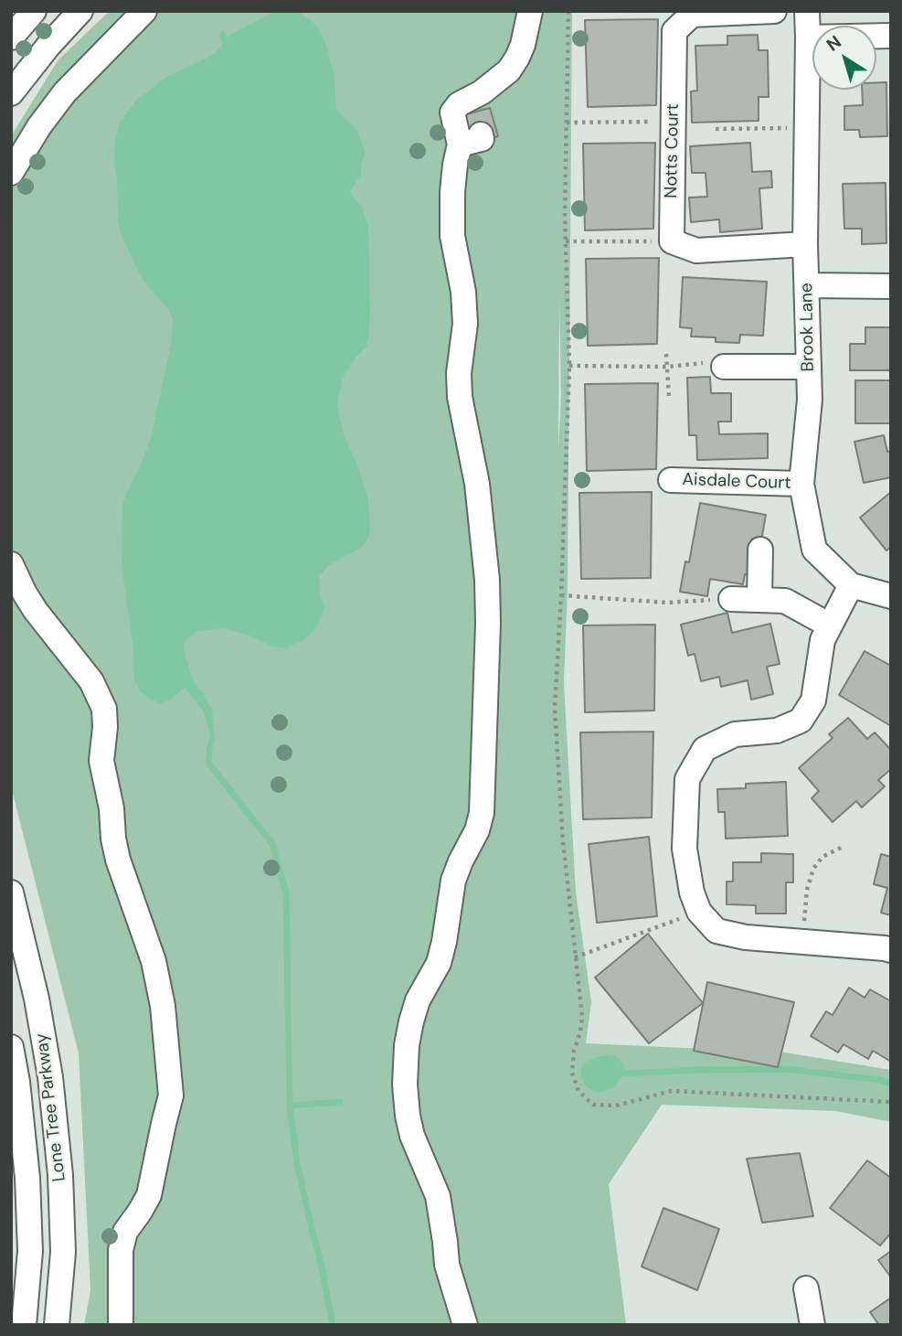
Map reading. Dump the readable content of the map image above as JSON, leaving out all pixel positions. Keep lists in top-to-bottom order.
{
  "streets": {
    "street": [
      "Notts Court",
      "Brook Lane",
      "Aisdale Court",
      "Lone Tree Parkway"
    ]
  },
  "crossings": [
    ["Brook Lane", "Aisdale Court"]
  ],
  "north": "top left"
}
